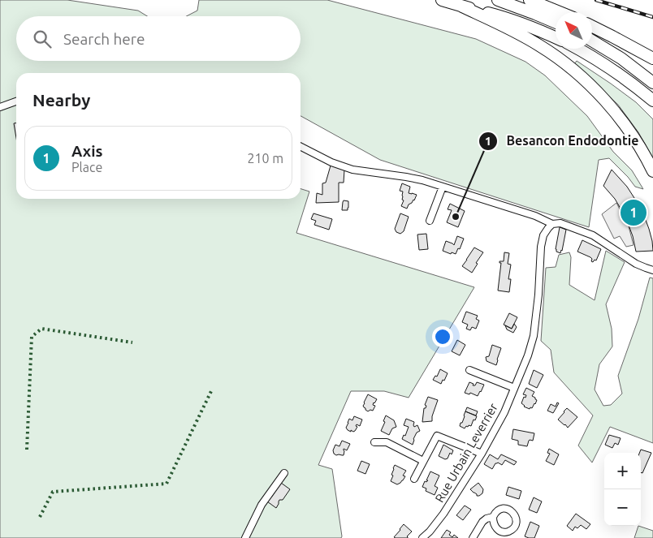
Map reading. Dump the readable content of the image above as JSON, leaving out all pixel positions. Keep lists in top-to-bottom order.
{
  "streets": {
    "street": ["Rue Urbain Leverrier"]
  },
  "places": ["Besancon Endodontie"],
  "north": "top left",
  "page": {
    "search": "Search here",
    "heading": "Nearby",
    "list": [
      {
        "mark": "1",
        "name": "Axis",
        "note": "Place",
        "value": "210 m"
      }
    ],
    "pins": "1",
    "map_buttons": ["+", "−"]
  }
}
